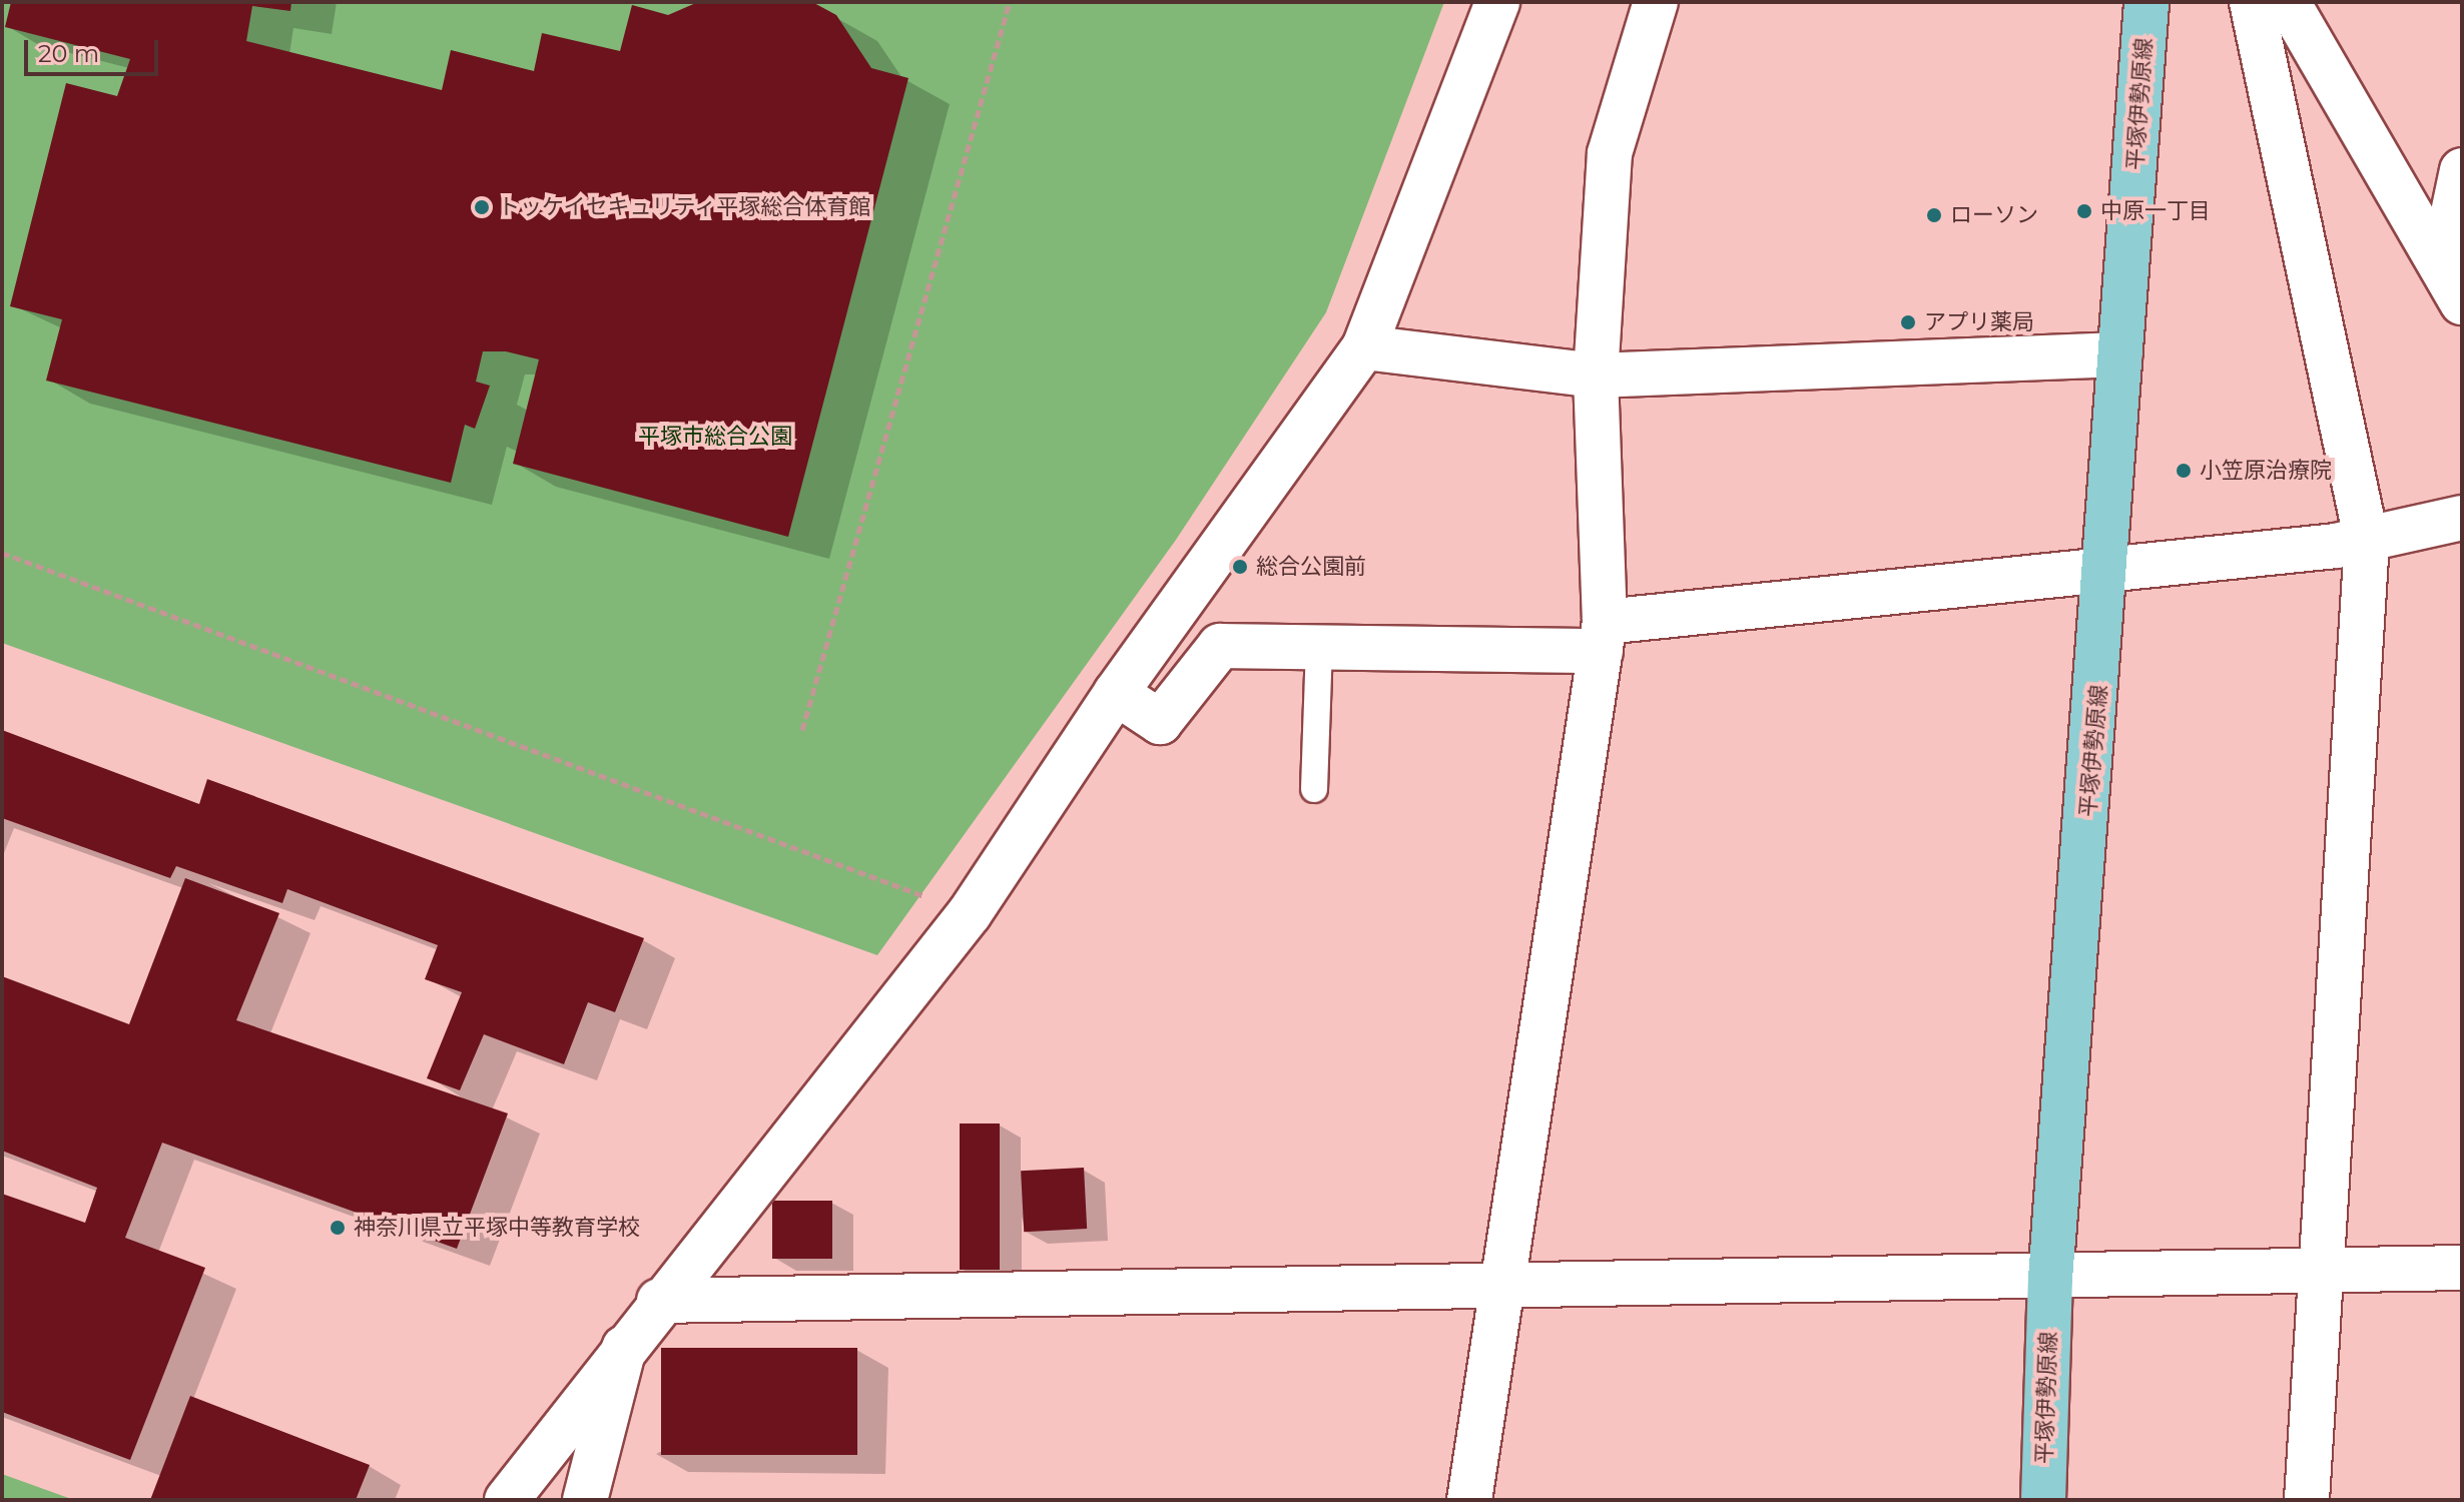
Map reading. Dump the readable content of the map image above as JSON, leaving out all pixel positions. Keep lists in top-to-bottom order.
{
  "streets": {
    "main road": ["平塚伊勢原線"]
  },
  "parks": ["平塚市総合公園"],
  "places": [
    "トッケイセキュリティ平塚総合体育館",
    "中原一丁目",
    "ローソン",
    "アプリ薬局",
    "小笠原治療院",
    "総合公園前",
    "神奈川県立平塚中等教育学校"
  ],
  "scale_bar": "20 m"
}
